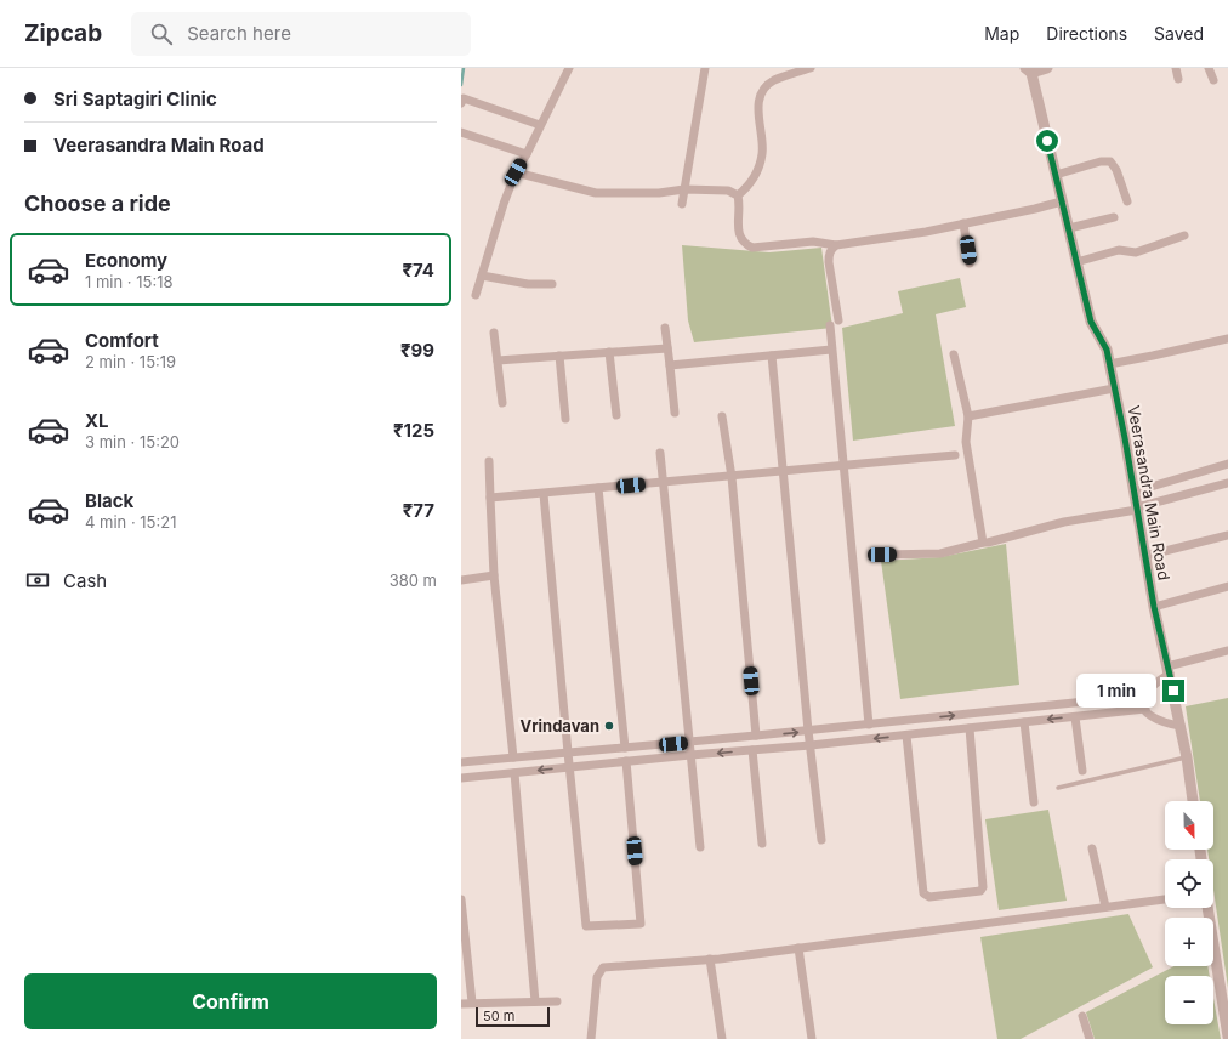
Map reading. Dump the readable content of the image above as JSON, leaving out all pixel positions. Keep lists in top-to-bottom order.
{
  "streets": {
    "street": ["Veerasandra Main Road"]
  },
  "places": ["Vrindavan"],
  "scale_bar": "50 m",
  "north": "bottom",
  "page": {
    "header": "Zipcab",
    "search": "Search here",
    "nav": ["Map", "Directions", "Saved"],
    "banner": ["Sri Saptagiri Clinic", "Veerasandra Main Road"],
    "heading": "Choose a ride",
    "list": [
      {
        "name": "Economy",
        "note": "1 min · 15:18",
        "value": "₹74"
      },
      {
        "name": "Comfort",
        "note": "2 min · 15:19",
        "value": "₹99"
      },
      {
        "name": "XL",
        "note": "3 min · 15:20",
        "value": "₹125"
      },
      {
        "name": "Black",
        "note": "4 min · 15:21",
        "value": "₹77"
      }
    ],
    "pay": ["Cash", "380 m"],
    "bubble": "1 min",
    "map_buttons": ["+", "−"],
    "buttons": "Confirm",
    "scale": "50 m"
  }
}
